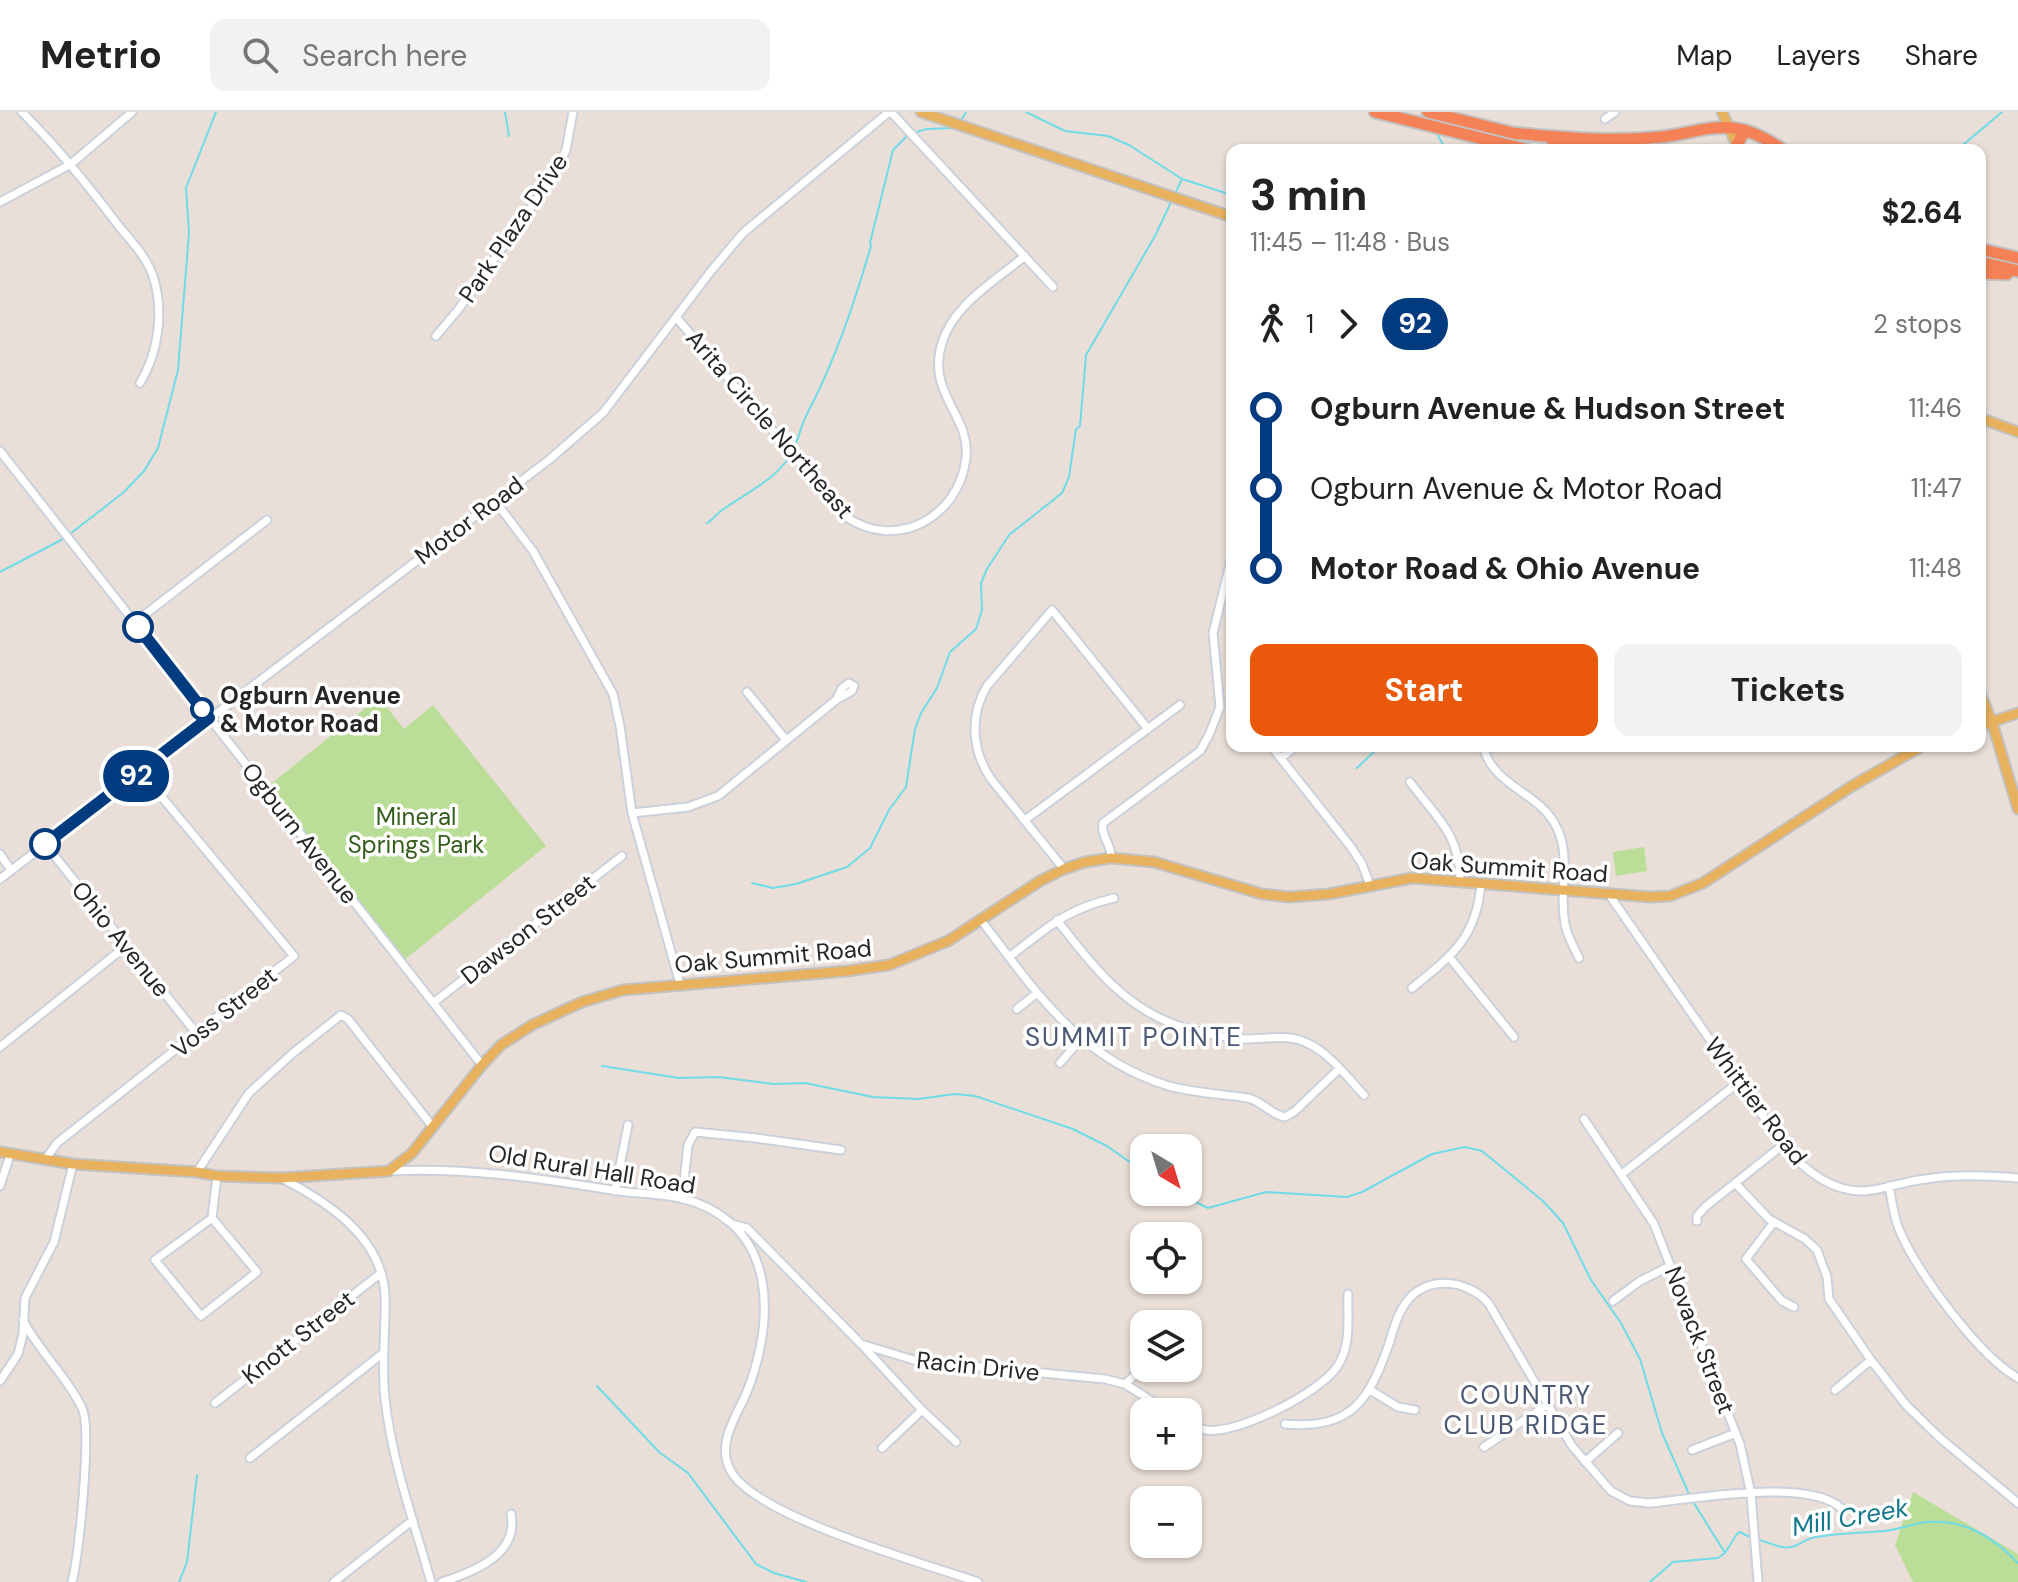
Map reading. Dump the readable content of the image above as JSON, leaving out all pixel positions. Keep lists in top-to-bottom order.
{
  "streets": {
    "main road": ["Oak Summit Road", "Old Rural Hall Road"],
    "street": [
      "Park Plaza Drive",
      "Arita Circle Northeast",
      "Motor Road",
      "Ogburn Avenue",
      "Dawson Street",
      "Ohio Avenue",
      "Voss Street",
      "Whittier Road",
      "Knott Street",
      "Novack Street",
      "Racin Drive"
    ]
  },
  "crossings": [
    ["Arita Circle Northeast", "Motor Road"],
    ["Motor Road", "Ogburn Avenue"],
    ["Motor Road", "Ohio Avenue"],
    ["Motor Road", "Voss Street"],
    ["Ogburn Avenue", "Oak Summit Road"],
    ["Ogburn Avenue", "Dawson Street"],
    ["Oak Summit Road", "Whittier Road"],
    ["Oak Summit Road", "Old Rural Hall Road"],
    ["Ohio Avenue", "Voss Street"],
    ["Voss Street", "Old Rural Hall Road"],
    ["Old Rural Hall Road", "Racin Drive"]
  ],
  "districts": ["SUMMIT POINTE", "COUNTRY CLUB RIDGE"],
  "water": ["Mill Creek"],
  "parks": ["Mineral Springs Park"],
  "places": ["Ogburn Avenue & Motor Road"],
  "lines": ["bus line 92"],
  "north": "bottom right",
  "page": {
    "header": "Metrio",
    "search": "Search here",
    "nav": ["Map", "Layers", "Share"],
    "on_map": "92",
    "heading": ["3 min", "11:45 – 11:48 · Bus", "$2.64"],
    "legs": ["1", "92", "2 stops"],
    "list": [
      {
        "name": "Ogburn Avenue & Hudson Street",
        "value": "11:46"
      },
      {
        "name": "Ogburn Avenue & Motor Road",
        "value": "11:47"
      },
      {
        "name": "Motor Road & Ohio Avenue",
        "value": "11:48"
      }
    ],
    "buttons": ["Start", "Tickets"],
    "map_buttons": ["+", "−"]
  }
}
